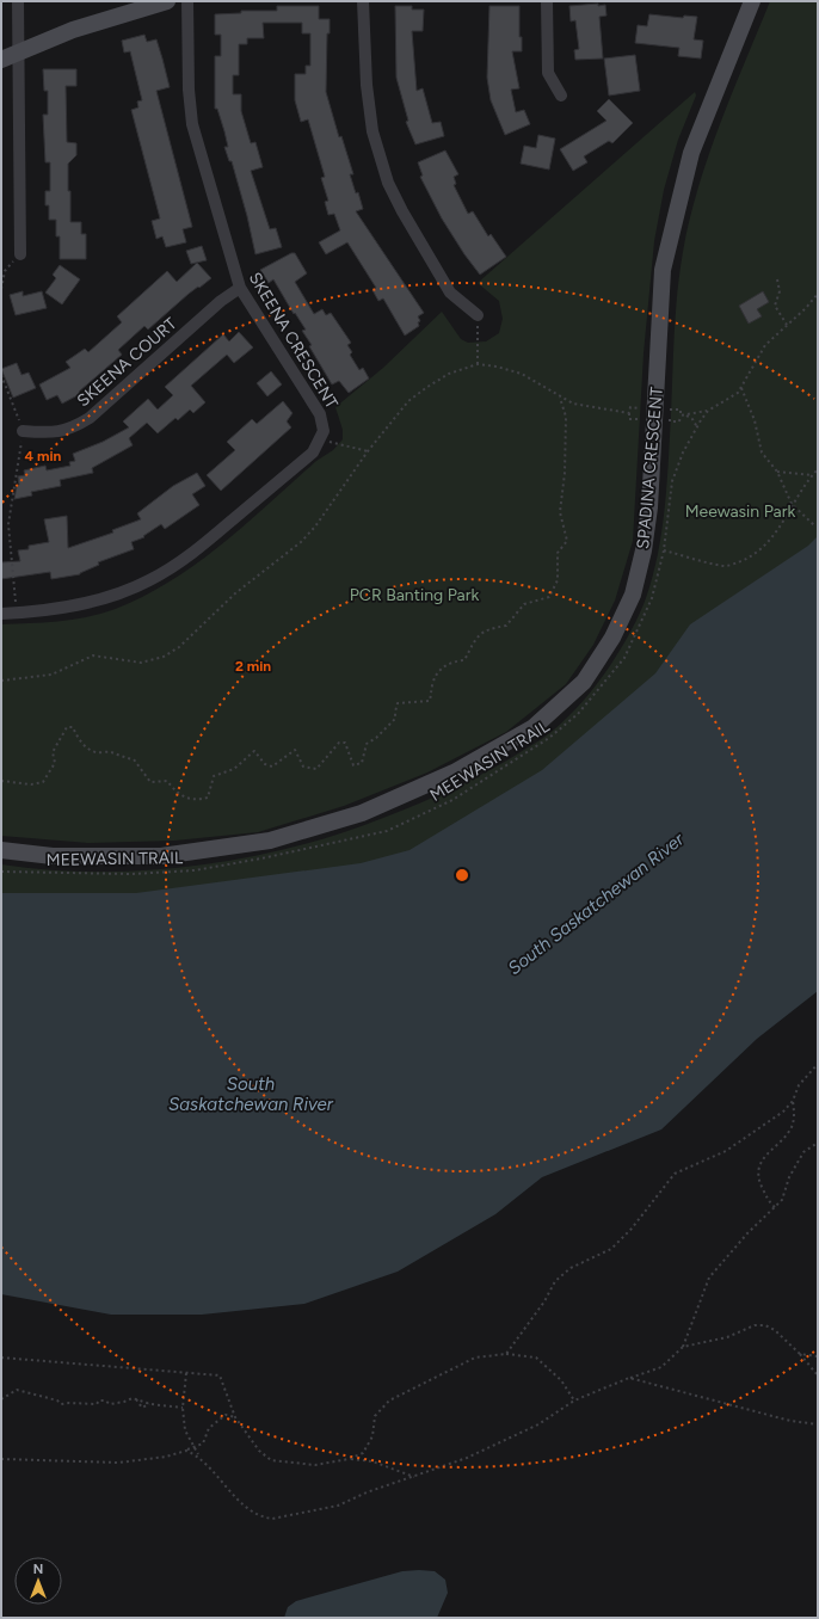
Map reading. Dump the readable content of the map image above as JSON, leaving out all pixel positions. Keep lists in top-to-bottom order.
{
  "streets": {
    "street": ["SKEENA CRESCENT", "SKEENA COURT", "SPADINA CRESCENT"],
    "path": ["MEEWASIN TRAIL"]
  },
  "crossings": [
    ["SKEENA CRESCENT", "SKEENA COURT"]
  ],
  "water": ["South Saskatchewan River"],
  "parks": ["Meewasin Park", "PCR Banting Park"],
  "north": "top",
  "rings": ["4 min", "2 min"]
}
